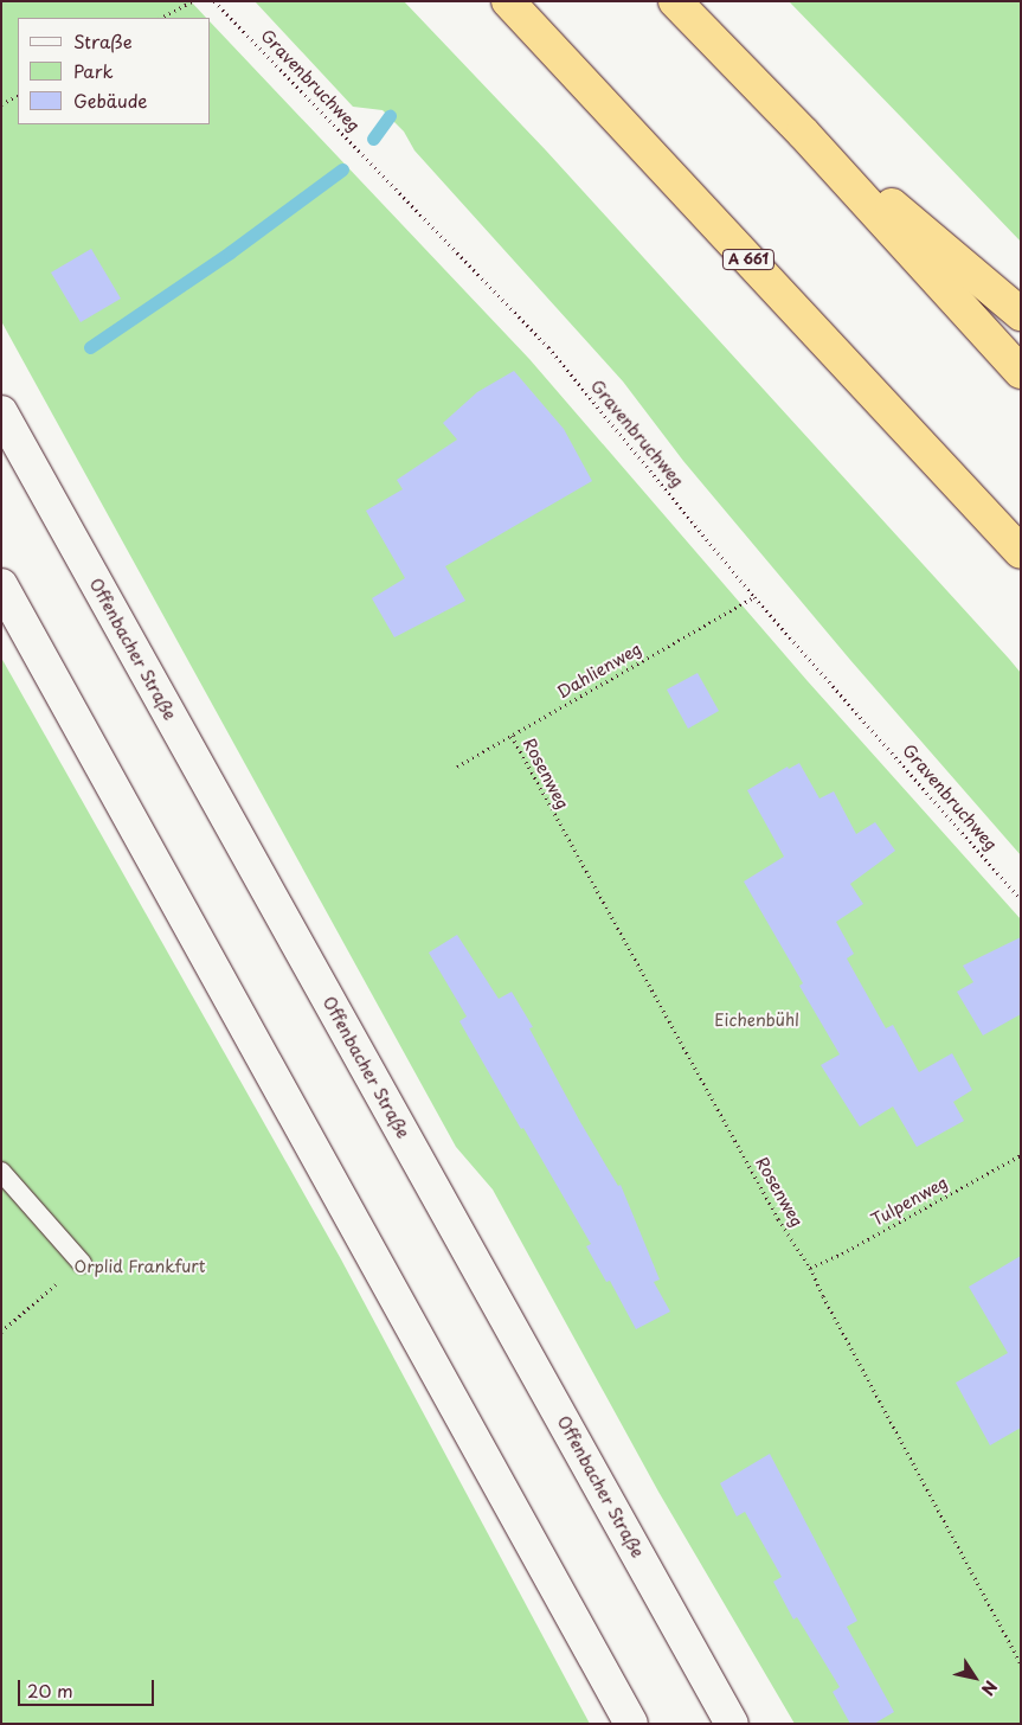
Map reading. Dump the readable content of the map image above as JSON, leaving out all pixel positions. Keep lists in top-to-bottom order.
{
  "streets": {
    "highway": ["A 661"],
    "main road": ["Offenbacher Straße"],
    "path": [
      "Gravenbruchweg",
      "Dahlienweg",
      "Rosenweg",
      "Tulpenweg"
    ]
  },
  "crossings": [
    ["Gravenbruchweg", "Dahlienweg"],
    ["Dahlienweg", "Rosenweg"],
    ["Rosenweg", "Tulpenweg"]
  ],
  "parks": ["Eichenbühl", "Orplid Frankfurt"],
  "legend": ["Straße", "Park", "Gebäude"],
  "scale_bar": "20 m",
  "north": "bottom right"
}
